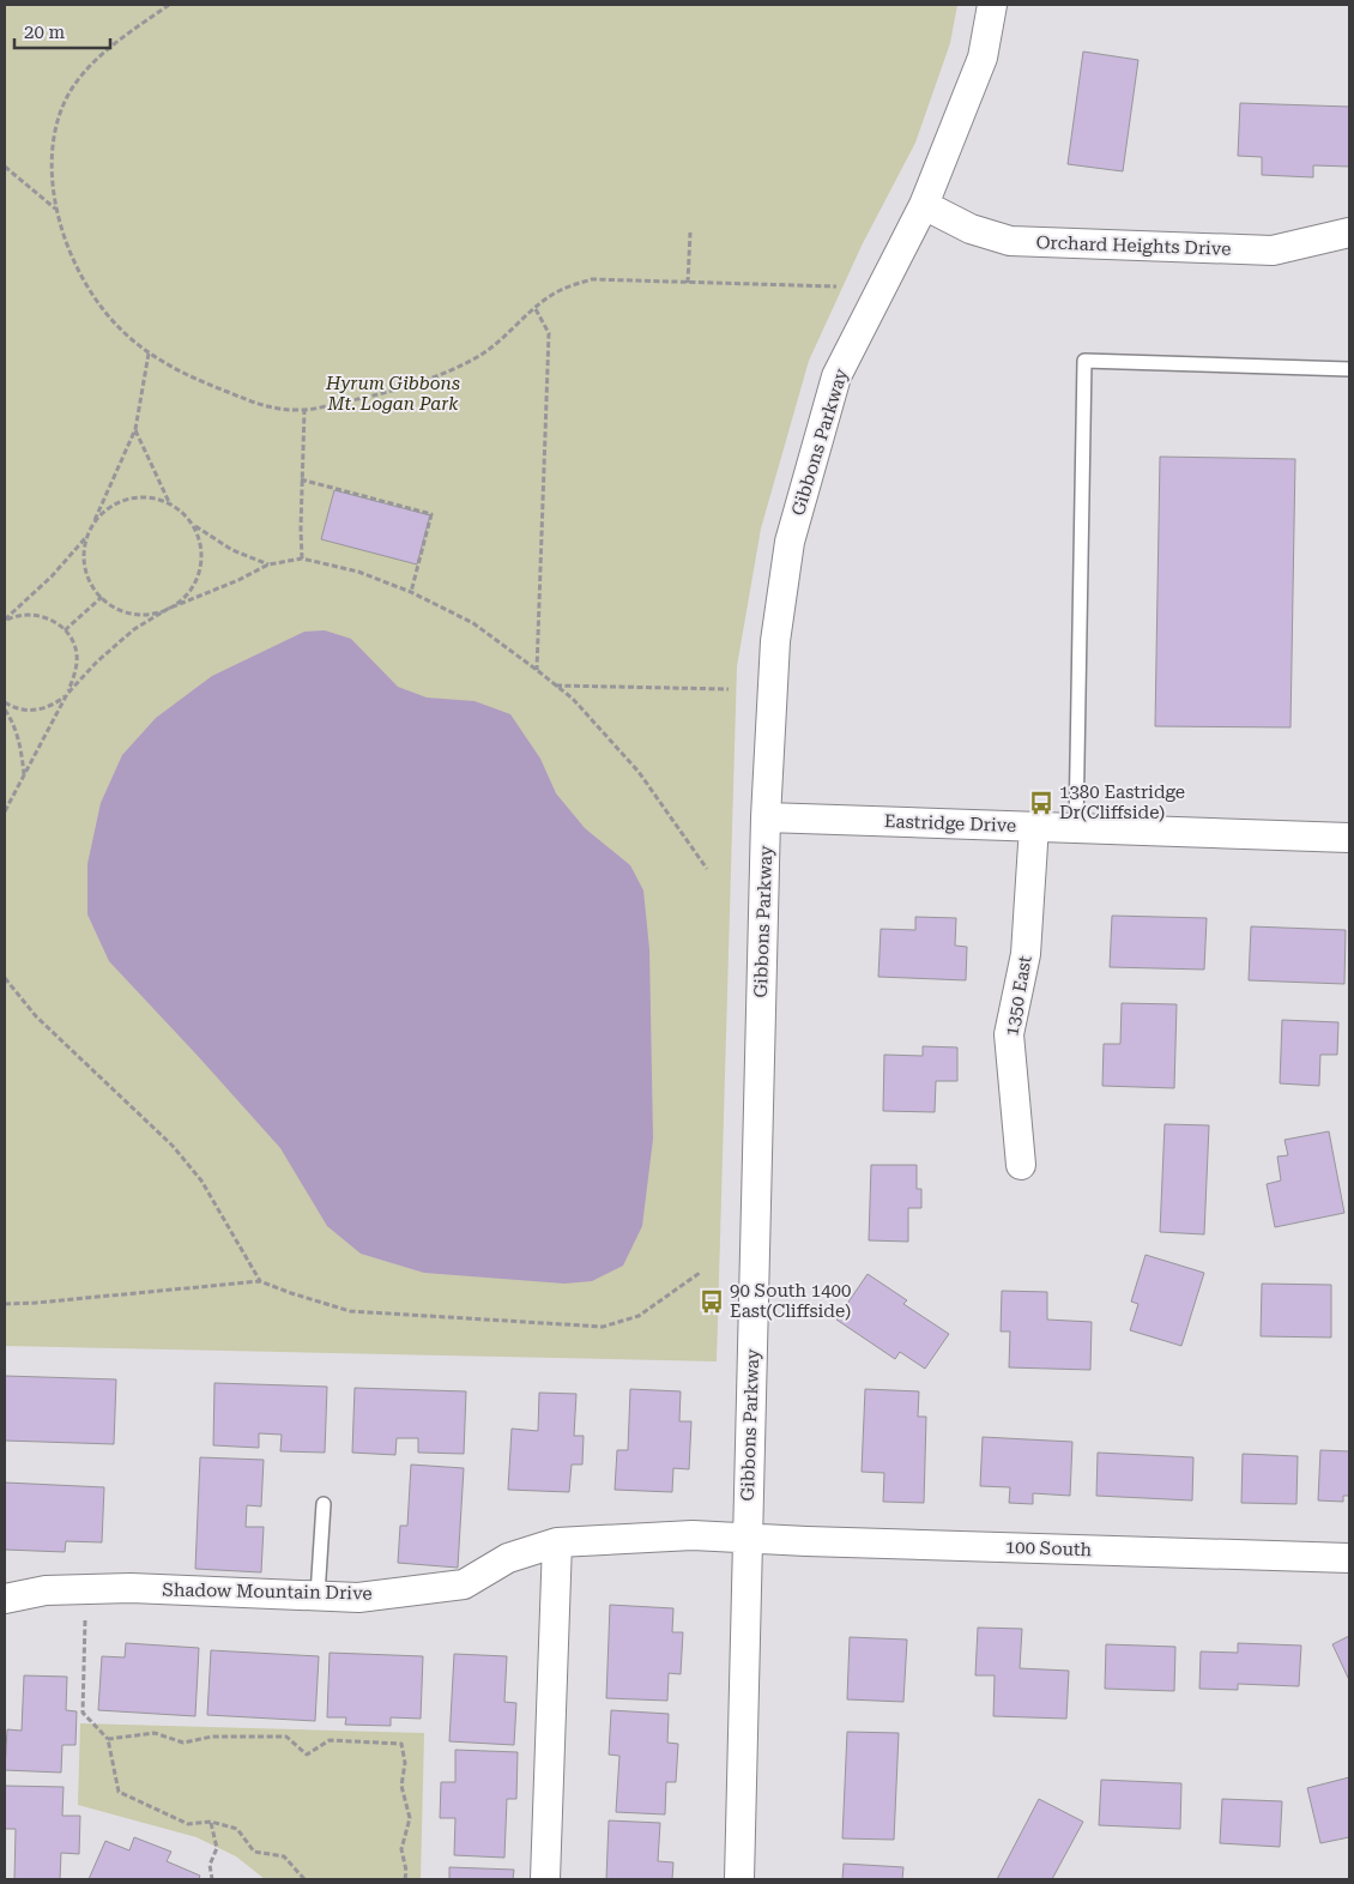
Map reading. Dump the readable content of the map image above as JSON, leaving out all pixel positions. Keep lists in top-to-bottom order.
{
  "streets": {
    "street": [
      "Orchard Heights Drive",
      "Gibbons Parkway",
      "Eastridge Drive",
      "1350 East",
      "100 South",
      "Shadow Mountain Drive"
    ]
  },
  "crossings": [
    ["Orchard Heights Drive", "Gibbons Parkway"],
    ["Gibbons Parkway", "Eastridge Drive"],
    ["Gibbons Parkway", "100 South"],
    ["Gibbons Parkway", "Shadow Mountain Drive"],
    ["Eastridge Drive", "1350 East"],
    ["100 South", "Shadow Mountain Drive"]
  ],
  "parks": ["Hyrum Gibbons Mt. Logan Park"],
  "places": {
    "bus stop": ["1380 Eastridge Dr(Cliffside)", "90 South 1400 East(Cliffside)"]
  },
  "scale_bar": "20 m"
}
